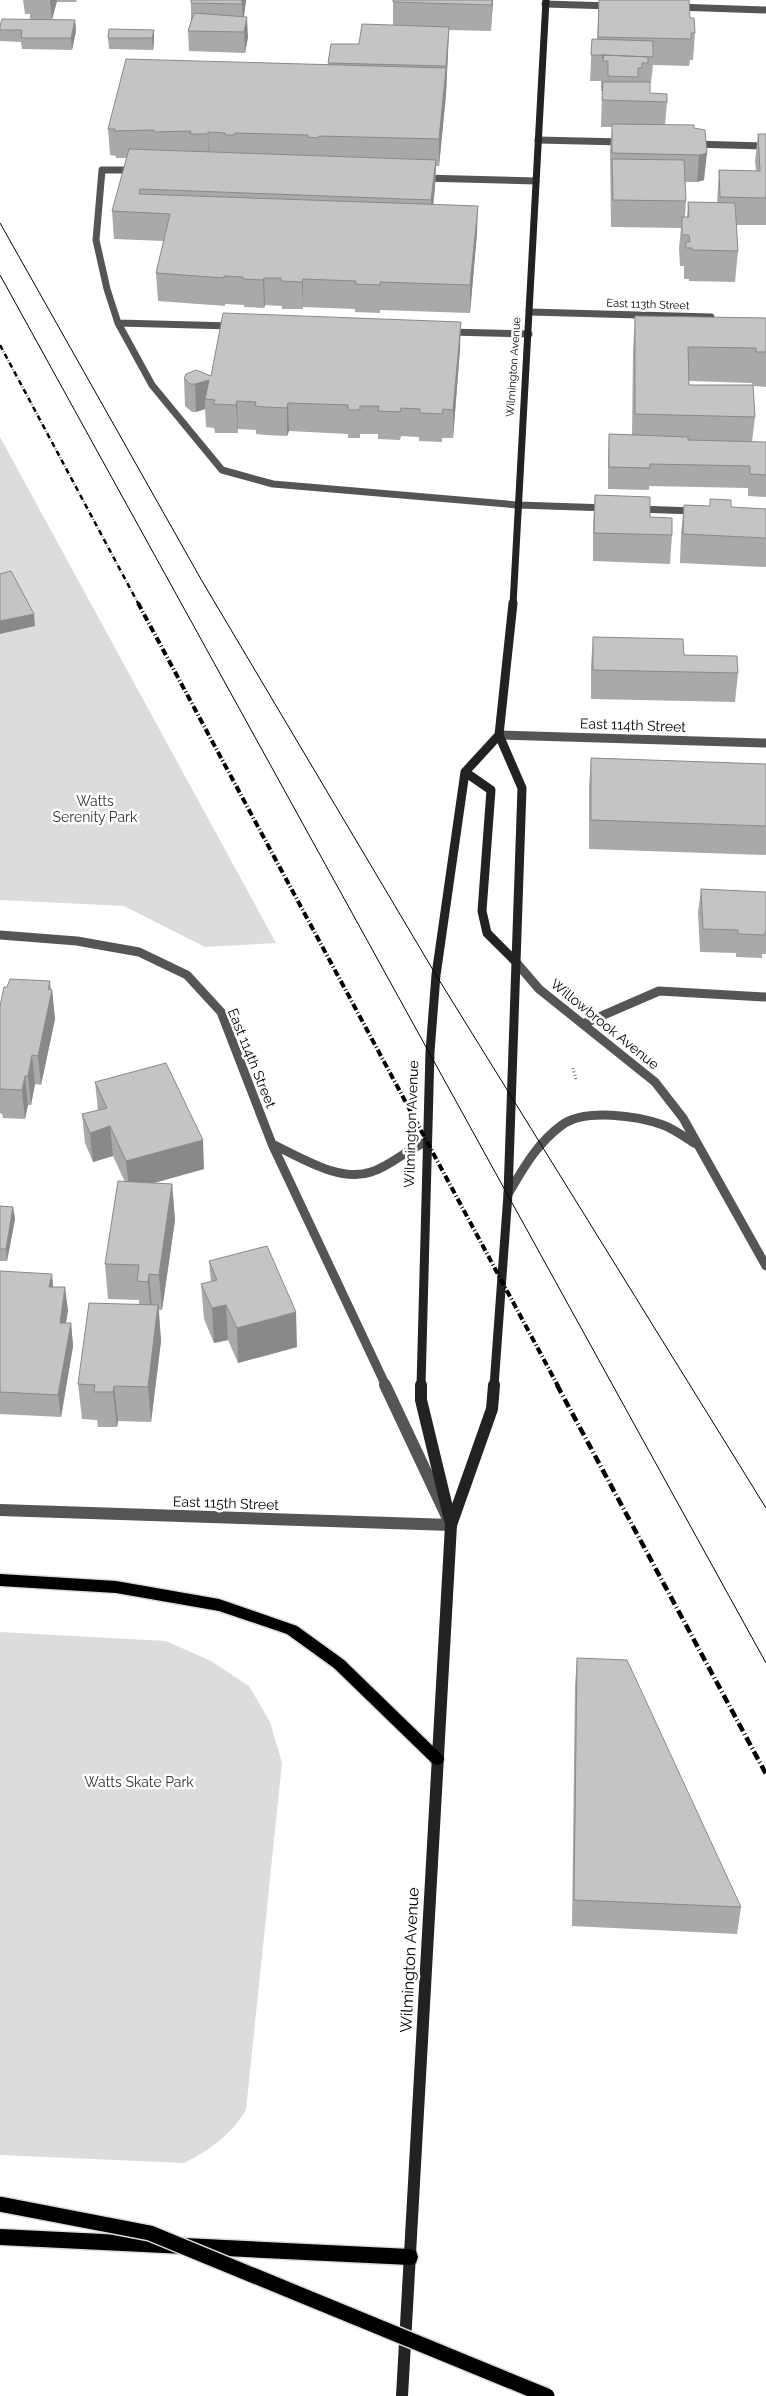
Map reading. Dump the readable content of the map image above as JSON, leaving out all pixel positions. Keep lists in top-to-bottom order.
{
  "streets": {
    "main road": ["Wilmington Avenue"],
    "street": [
      "East 113th Street",
      "East 114th Street",
      "Willowbrook Avenue",
      "East 115th Street"
    ]
  },
  "crossings": [
    ["East 113th Street", "Wilmington Avenue"],
    ["Wilmington Avenue", "East 114th Street"],
    ["Wilmington Avenue", "Willowbrook Avenue"],
    ["Wilmington Avenue", "East 115th Street"],
    ["East 114th Street", "East 115th Street"]
  ],
  "parks": ["Watts Serenity Park", "Watts Skate Park"]
}
